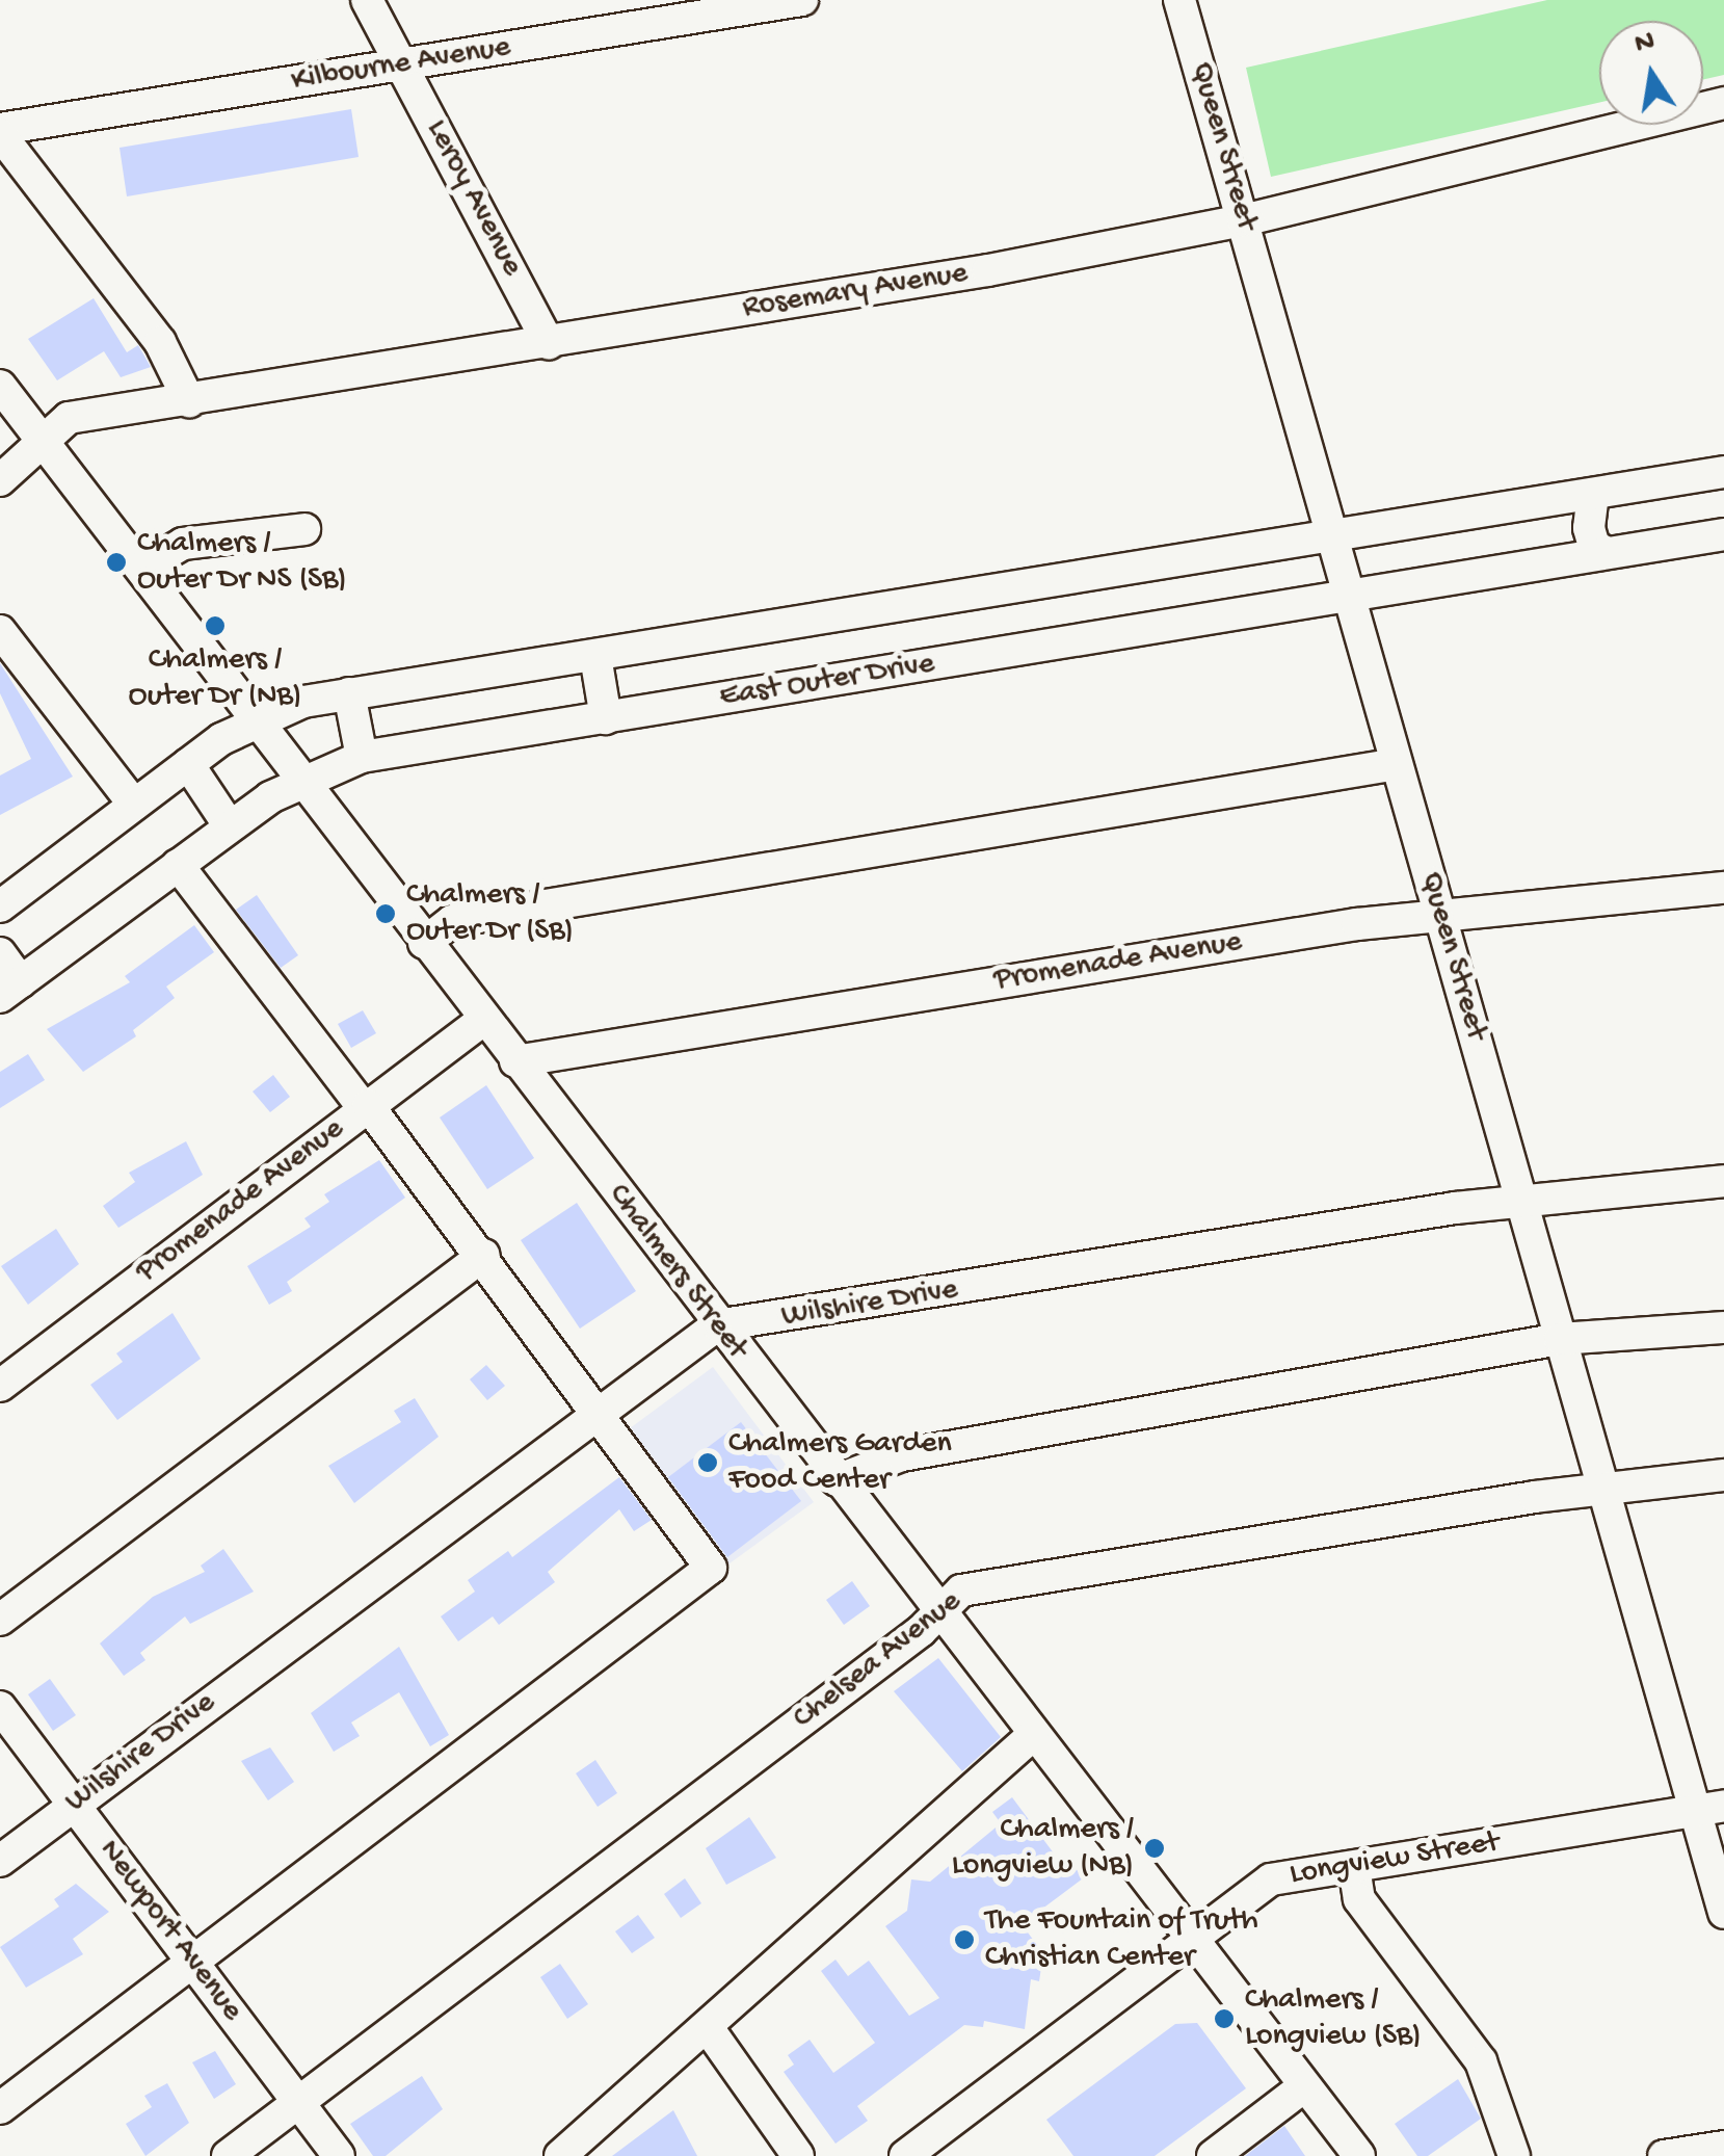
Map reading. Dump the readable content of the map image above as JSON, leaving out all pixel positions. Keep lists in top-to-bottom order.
{
  "streets": {
    "street": [
      "Kilbourne Avenue",
      "Queen Street",
      "Leroy Avenue",
      "Rosemary Avenue",
      "East Outer Drive",
      "Promenade Avenue",
      "Chalmers Street",
      "Wilshire Drive",
      "Chelsea Avenue",
      "Longview Street",
      "Newport Avenue"
    ]
  },
  "crossings": [
    ["Kilbourne Avenue", "Leroy Avenue"],
    ["Queen Street", "Rosemary Avenue"],
    ["Queen Street", "East Outer Drive"],
    ["Queen Street", "Promenade Avenue"],
    ["Queen Street", "Wilshire Drive"],
    ["Queen Street", "Chelsea Avenue"],
    ["Queen Street", "Longview Street"],
    ["Leroy Avenue", "Rosemary Avenue"],
    ["Rosemary Avenue", "Chalmers Street"],
    ["East Outer Drive", "Chalmers Street"],
    ["Promenade Avenue", "Chalmers Street"],
    ["Chalmers Street", "Wilshire Drive"],
    ["Chalmers Street", "Chelsea Avenue"],
    ["Chalmers Street", "Longview Street"],
    ["Wilshire Drive", "Newport Avenue"],
    ["Chelsea Avenue", "Newport Avenue"]
  ],
  "places": [
    "Chalmers / Outer Dr NS (SB)",
    "Chalmers / Outer Dr (NB)",
    "Chalmers / Outer Dr (SB)",
    "Chalmers Garden Food Center",
    "Chalmers / Longview (NB)",
    "The Fountain of Truth Christian Center",
    "Chalmers / Longview (SB)"
  ],
  "north": "top"
}
